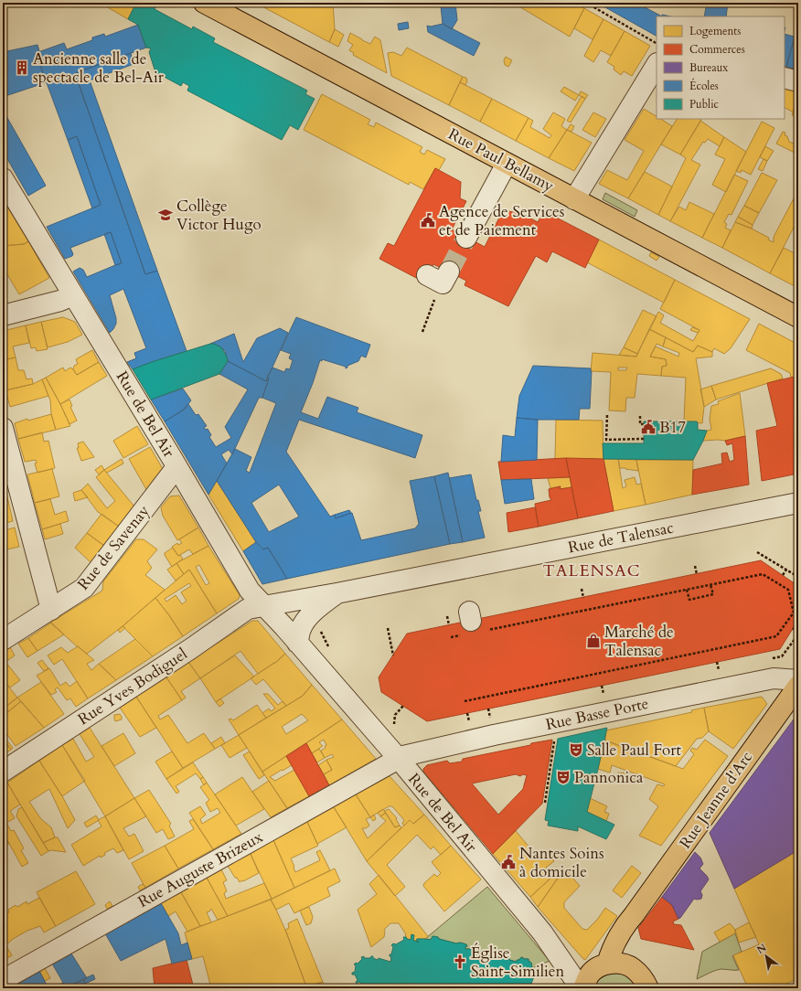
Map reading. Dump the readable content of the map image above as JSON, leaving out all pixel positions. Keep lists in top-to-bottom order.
{
  "streets": {
    "main road": ["Rue Paul Bellamy", "Rue Jeanne d'Arc"],
    "street": [
      "Rue de Bel Air",
      "Rue de Talensac",
      "Rue de Savenay",
      "Rue Yves Bodiguel",
      "Rue Basse Porte",
      "Rue Auguste Brizeux"
    ]
  },
  "crossings": [
    ["Rue de Bel Air", "Rue de Talensac"],
    ["Rue de Bel Air", "Rue de Savenay"],
    ["Rue de Bel Air", "Rue Yves Bodiguel"],
    ["Rue de Bel Air", "Rue Basse Porte"],
    ["Rue de Bel Air", "Rue Auguste Brizeux"],
    ["Rue de Talensac", "Rue Yves Bodiguel"],
    ["Rue Basse Porte", "Rue Auguste Brizeux"]
  ],
  "districts": ["TALENSAC"],
  "places": {
    "building": ["Ancienne salle de spectacle de Bel-Air"],
    "school or university": ["Collège Victor Hugo"],
    "public building": ["Agence de Services et de Paiement", "B17", "Nantes Soins à domicile"],
    "shop": ["Marché de Talensac"],
    "theatre": ["Salle Paul Fort", "Pannonica"],
    "church": ["Église Saint-Similien"]
  },
  "legend": [
    "Logements",
    "Commerces",
    "Bureaux",
    "Écoles",
    "Public"
  ],
  "north": "top left"
}
